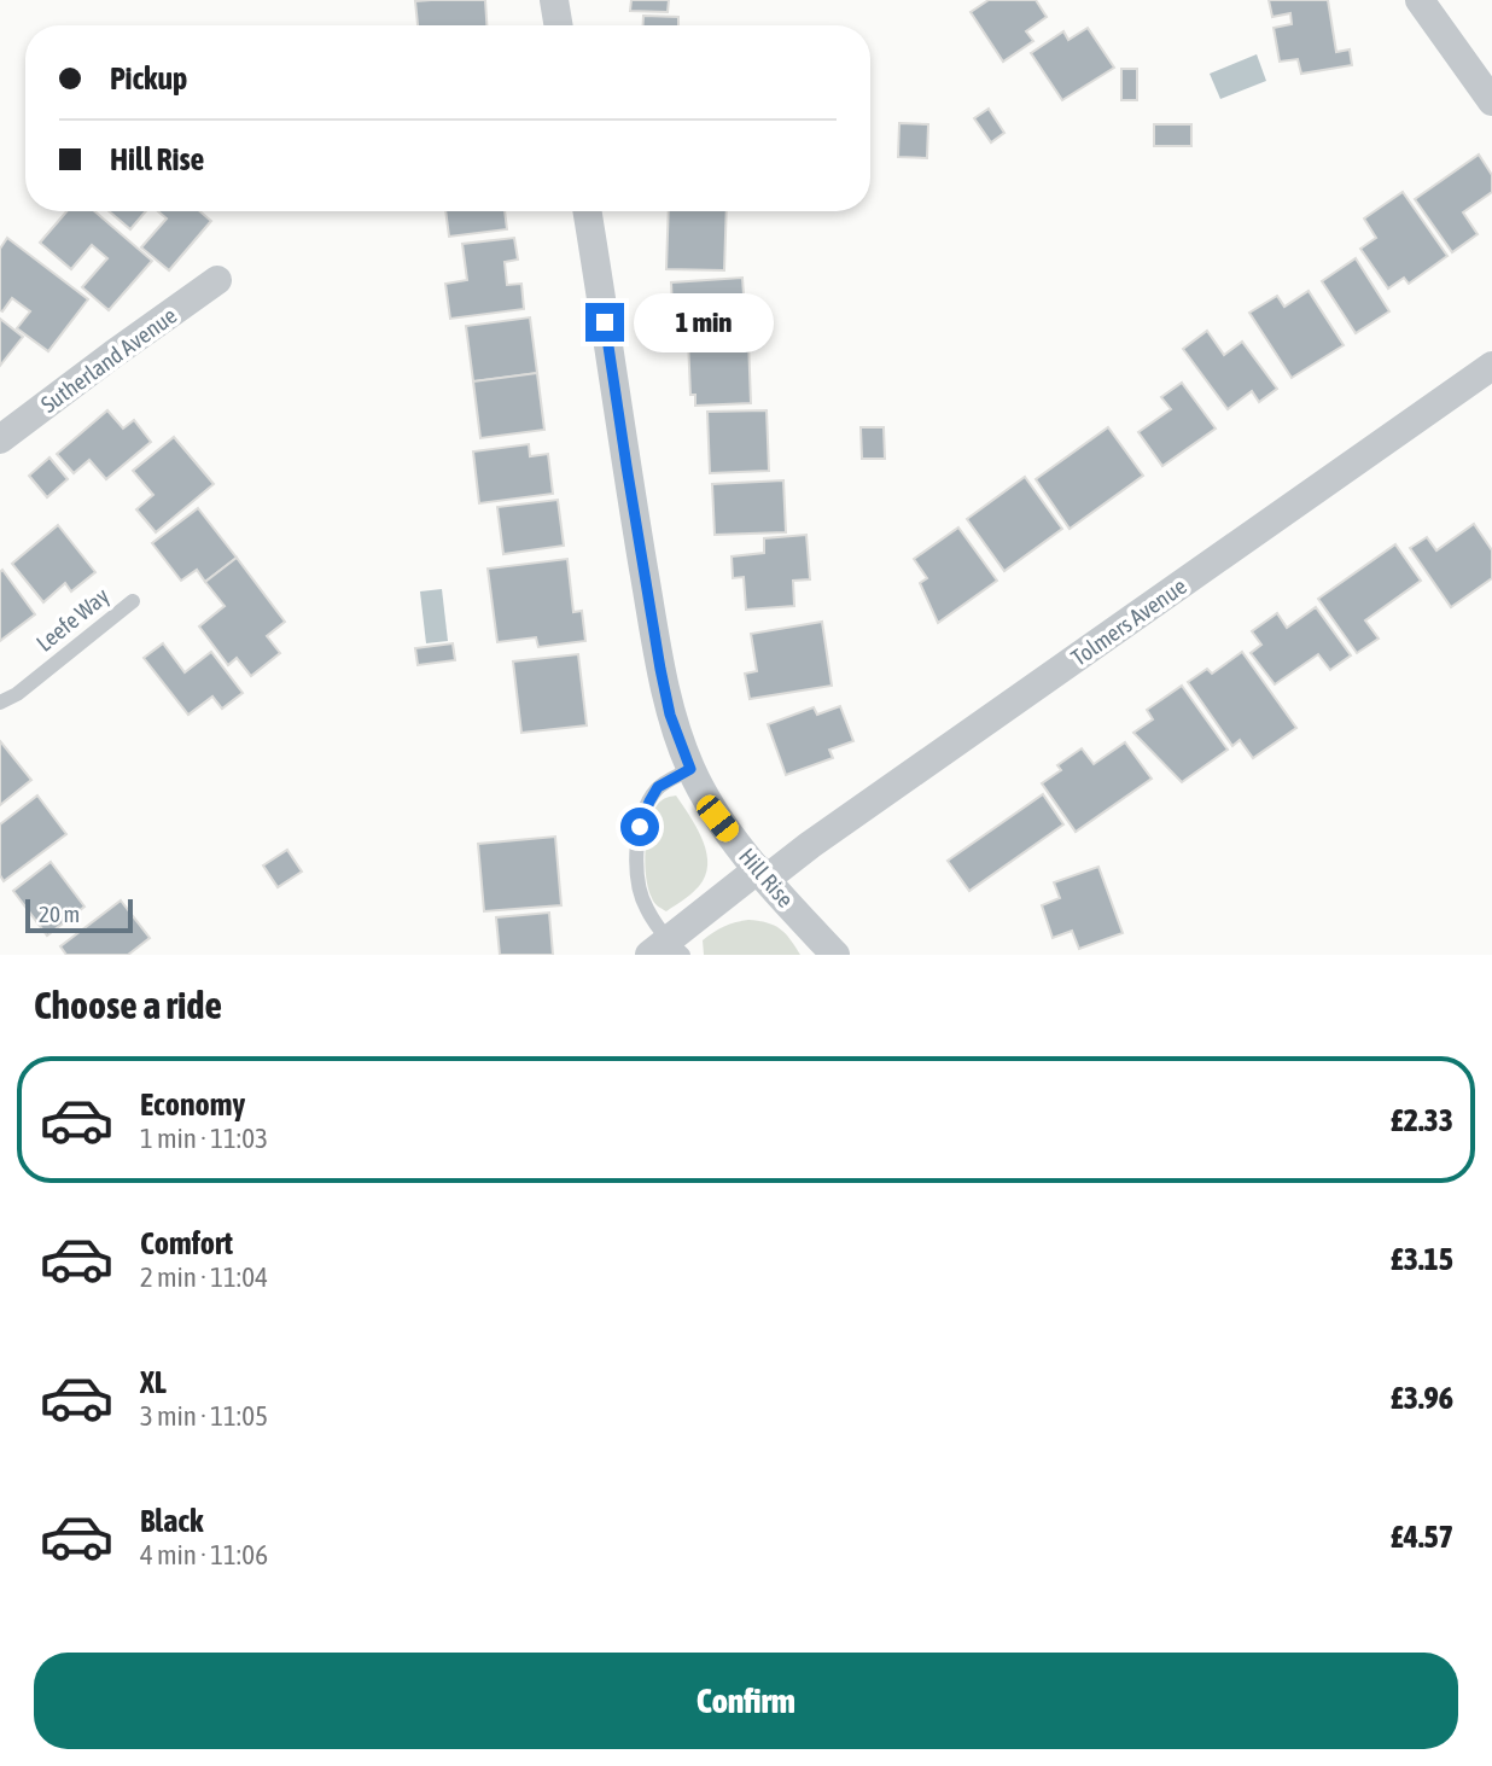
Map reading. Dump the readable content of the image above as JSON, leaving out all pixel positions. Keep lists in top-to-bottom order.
{
  "streets": {
    "street": ["Sutherland Avenue", "Tolmers Avenue", "Hill Rise"],
    "lane": ["Leefe Way"]
  },
  "crossings": [
    ["Tolmers Avenue", "Hill Rise"]
  ],
  "scale_bar": "20 m",
  "page": {
    "banner": ["Pickup", "Hill Rise"],
    "bubble": "1 min",
    "scale": "20 m",
    "heading": "Choose a ride",
    "list": [
      {
        "name": "Economy",
        "note": "1 min · 11:03",
        "value": "£2.33"
      },
      {
        "name": "Comfort",
        "note": "2 min · 11:04",
        "value": "£3.15"
      },
      {
        "name": "XL",
        "note": "3 min · 11:05",
        "value": "£3.96"
      },
      {
        "name": "Black",
        "note": "4 min · 11:06",
        "value": "£4.57"
      }
    ],
    "buttons": "Confirm"
  }
}
